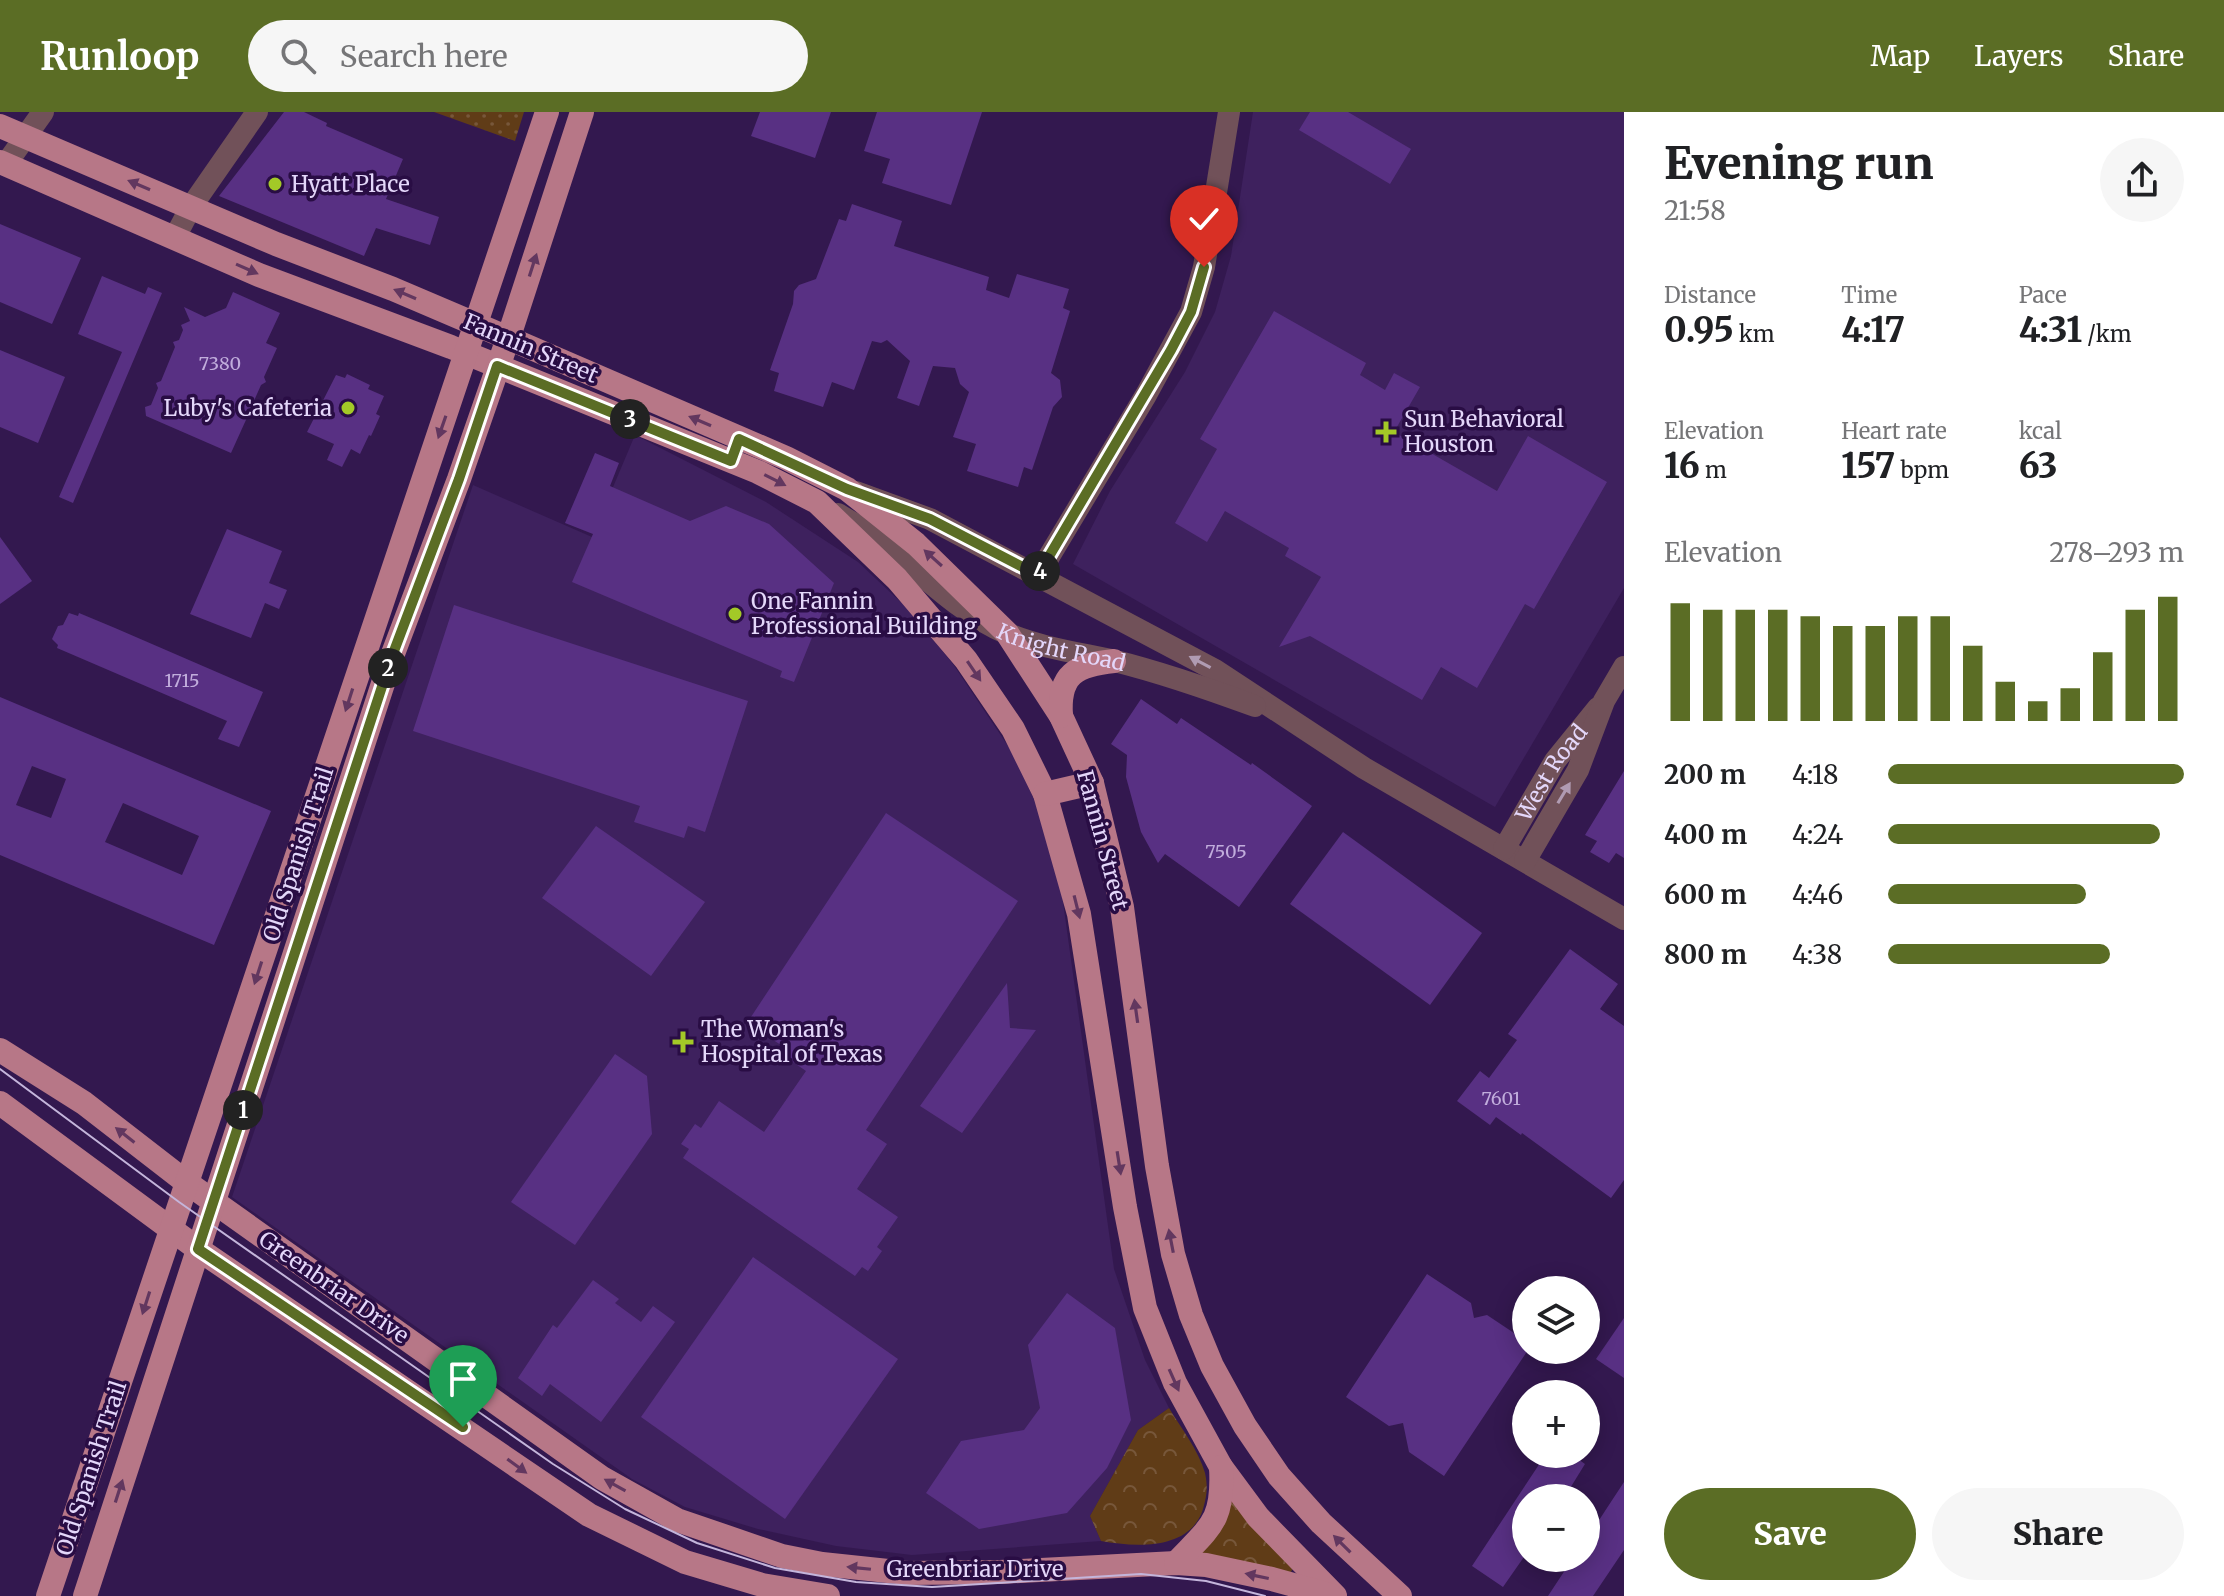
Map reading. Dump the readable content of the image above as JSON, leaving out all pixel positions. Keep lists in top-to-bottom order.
{
  "streets": {
    "main road": ["Fannin Street", "Old Spanish Trail", "Greenbriar Drive"],
    "street": ["Knight Road", "West Road"]
  },
  "crossings": [
    ["Fannin Street", "Knight Road"],
    ["Fannin Street", "Old Spanish Trail"],
    ["Fannin Street", "Greenbriar Drive"],
    ["Knight Road", "West Road"],
    ["Old Spanish Trail", "Greenbriar Drive"]
  ],
  "places": {
    "other": ["Hyatt Place", "Luby's Cafeteria", "One Fannin Professional Building"],
    "health": ["Sun Behavioral Houston", "The Woman's Hospital of Texas"]
  },
  "house_numbers": [
    "7380",
    "1715",
    "7505",
    "7601"
  ],
  "page": {
    "header": "Runloop",
    "search": "Search here",
    "nav": ["Map", "Layers", "Share"],
    "heading": ["Evening run", "21:58"],
    "stats": [
      ["Distance", "0.95 km"],
      ["Time", "4:17"],
      ["Pace", "4:31 /km"],
      ["Elevation", "16 m"],
      ["Heart rate", "157 bpm"],
      ["kcal", "63"]
    ],
    "pins": [
      "3",
      "4",
      "2",
      "1"
    ],
    "chart": ["Elevation", "278–293 m"],
    "list": [
      {
        "name": "200 m",
        "note": "4:18"
      },
      {
        "name": "400 m",
        "note": "4:24"
      },
      {
        "name": "600 m",
        "note": "4:46"
      },
      {
        "name": "800 m",
        "note": "4:38"
      }
    ],
    "map_buttons": ["+", "−"],
    "buttons": ["Save", "Share"]
  }
}
